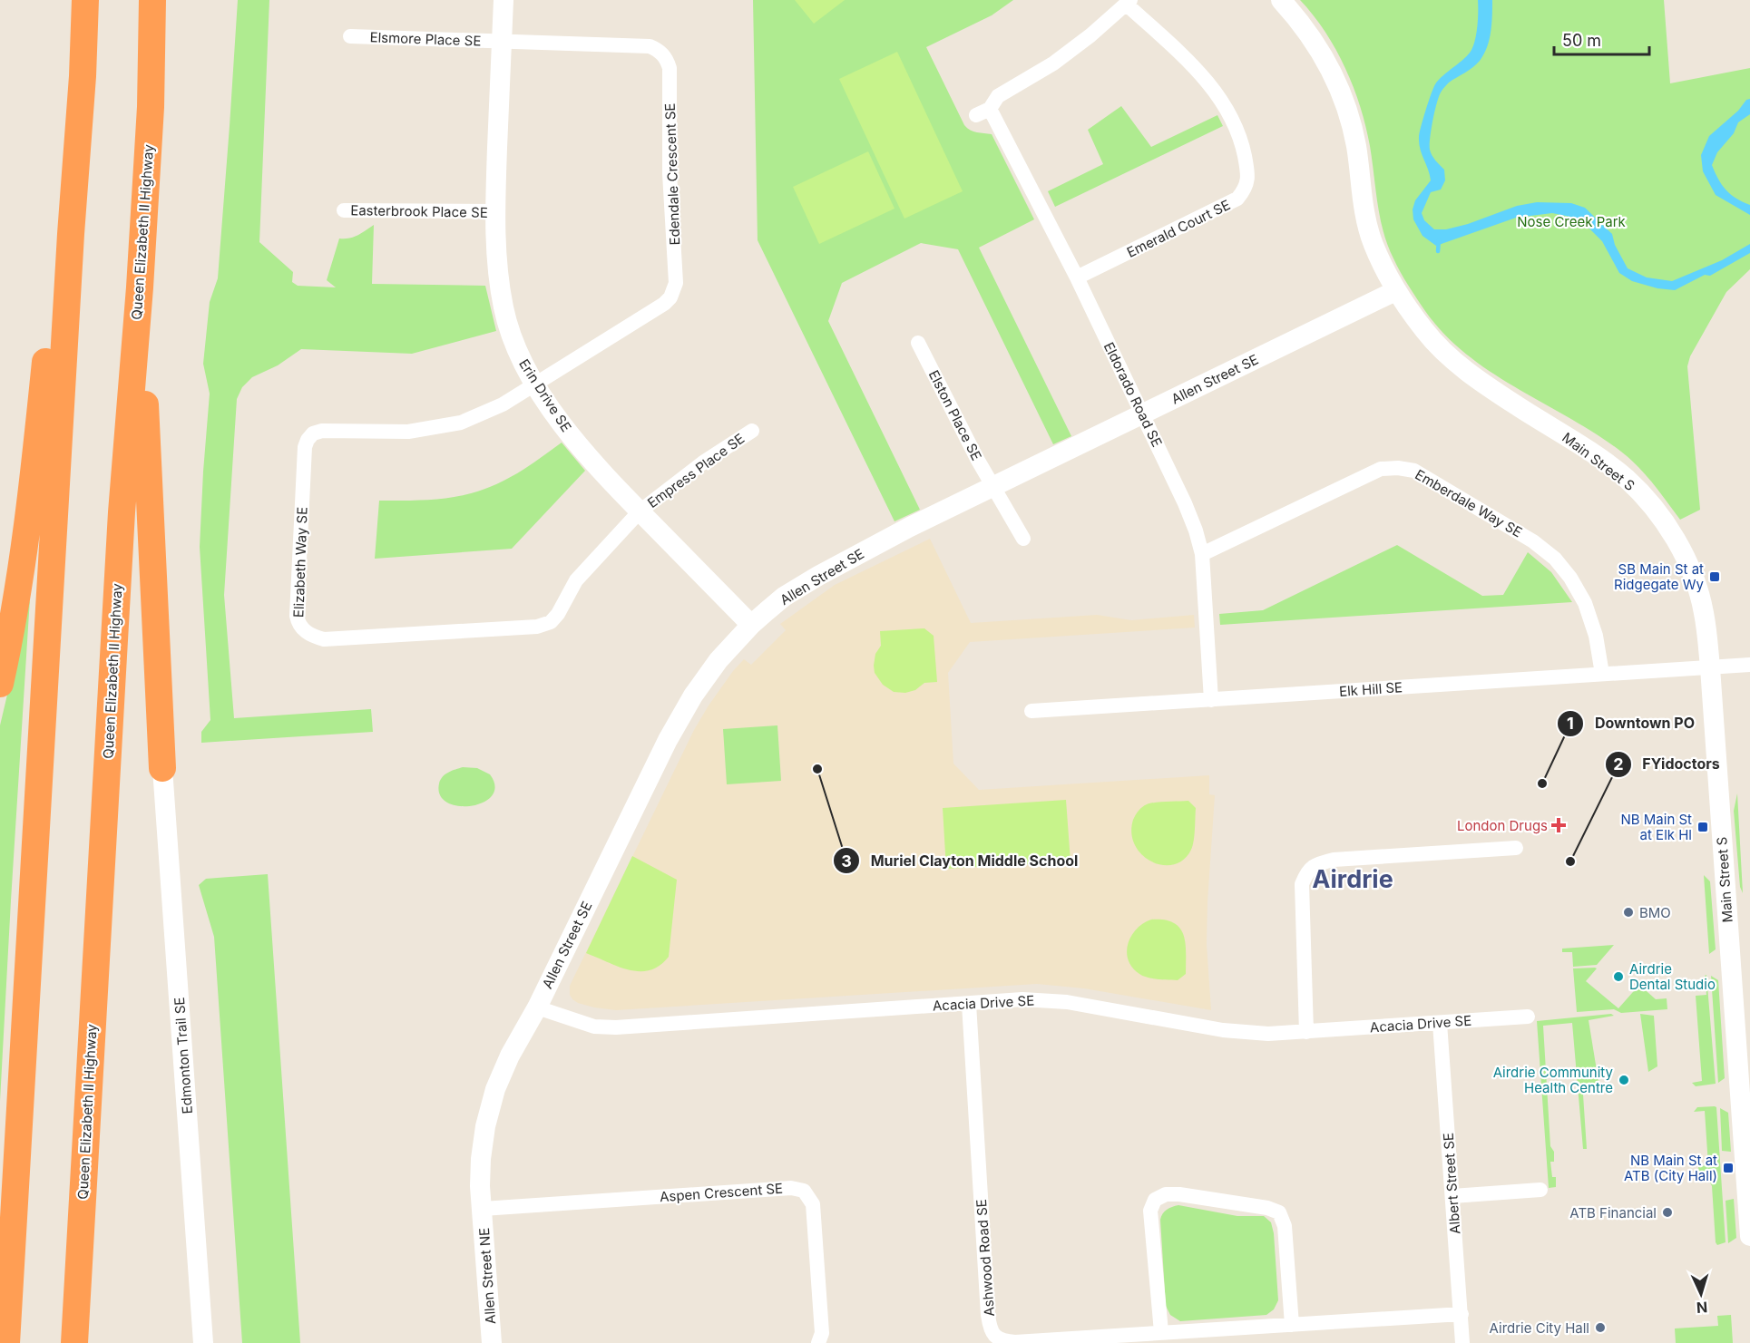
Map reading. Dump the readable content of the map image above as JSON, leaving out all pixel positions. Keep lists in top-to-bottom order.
{
  "streets": {
    "highway": ["Queen Elizabeth II Highway"],
    "street": [
      "Elsmore Place SE",
      "Edendale Crescent SE",
      "Easterbrook Place SE",
      "Emerald Court SE",
      "Allen Street SE",
      "Eldorado Road SE",
      "Erin Drive SE",
      "Elston Place SE",
      "Main Street S",
      "Empress Place SE",
      "Emberdale Way SE",
      "Elizabeth Way SE",
      "Elk Hill SE",
      "Acacia Drive SE",
      "Edmonton Trail SE",
      "Albert Street SE",
      "Aspen Crescent SE",
      "Ashwood Road SE",
      "Allen Street NE"
    ]
  },
  "crossings": [
    ["Elsmore Place SE", "Edendale Crescent SE"],
    ["Elsmore Place SE", "Erin Drive SE"],
    ["Edendale Crescent SE", "Erin Drive SE"],
    ["Edendale Crescent SE", "Elizabeth Way SE"],
    ["Easterbrook Place SE", "Erin Drive SE"],
    ["Emerald Court SE", "Eldorado Road SE"],
    ["Allen Street SE", "Eldorado Road SE"],
    ["Allen Street SE", "Erin Drive SE"],
    ["Allen Street SE", "Elston Place SE"],
    ["Allen Street SE", "Main Street S"],
    ["Allen Street SE", "Acacia Drive SE"],
    ["Allen Street SE", "Aspen Crescent SE"],
    ["Allen Street SE", "Allen Street NE"],
    ["Eldorado Road SE", "Emberdale Way SE"],
    ["Eldorado Road SE", "Elk Hill SE"],
    ["Erin Drive SE", "Empress Place SE"],
    ["Erin Drive SE", "Elizabeth Way SE"],
    ["Main Street S", "Elk Hill SE"],
    ["Empress Place SE", "Elizabeth Way SE"],
    ["Emberdale Way SE", "Elk Hill SE"],
    ["Acacia Drive SE", "Albert Street SE"],
    ["Acacia Drive SE", "Ashwood Road SE"],
    ["Albert Street SE", "Ashwood Road SE"],
    ["Aspen Crescent SE", "Allen Street NE"]
  ],
  "districts": ["Airdrie"],
  "parks": ["Nose Creek Park"],
  "places": {
    "transit": ["SB Main St at Ridgegate Wy", "NB Main St at Elk Hl", "NB Main St at ATB (City Hall)"],
    "other": [
      "Muriel Clayton Middle School",
      "Downtown PO",
      "FYidoctors",
      "BMO",
      "Airdrie Dental Studio",
      "Airdrie Community Health Centre",
      "ATB Financial",
      "Airdrie City Hall"
    ],
    "health": ["London Drugs"]
  },
  "scale_bar": "50 m",
  "north": "bottom"
}
